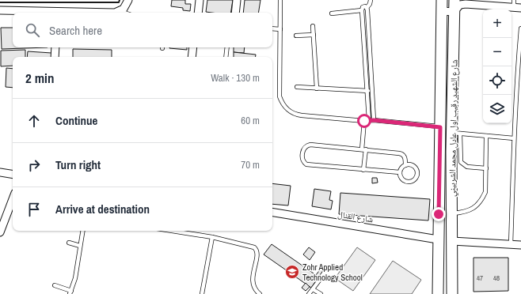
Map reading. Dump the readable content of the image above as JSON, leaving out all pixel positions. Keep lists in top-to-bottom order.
{
  "streets": {
    "street": ["شارع الشهيد رقيب اول عادل محمد الشربيني", "شارع القنال"]
  },
  "crossings": [
    ["شارع الشهيد رقيب اول عادل محمد الشربيني", "شارع القنال"]
  ],
  "places": {
    "school or university": ["Zohr Applied Technology School"]
  },
  "house_numbers": ["47", "48"],
  "page": {
    "map_buttons": ["+", "−"],
    "search": "Search here",
    "heading": ["2 min", "Walk · 130 m"],
    "list": [
      ["Continue", "60 m"],
      ["Turn right", "70 m"],
      "Arrive at destination"
    ]
  }
}
